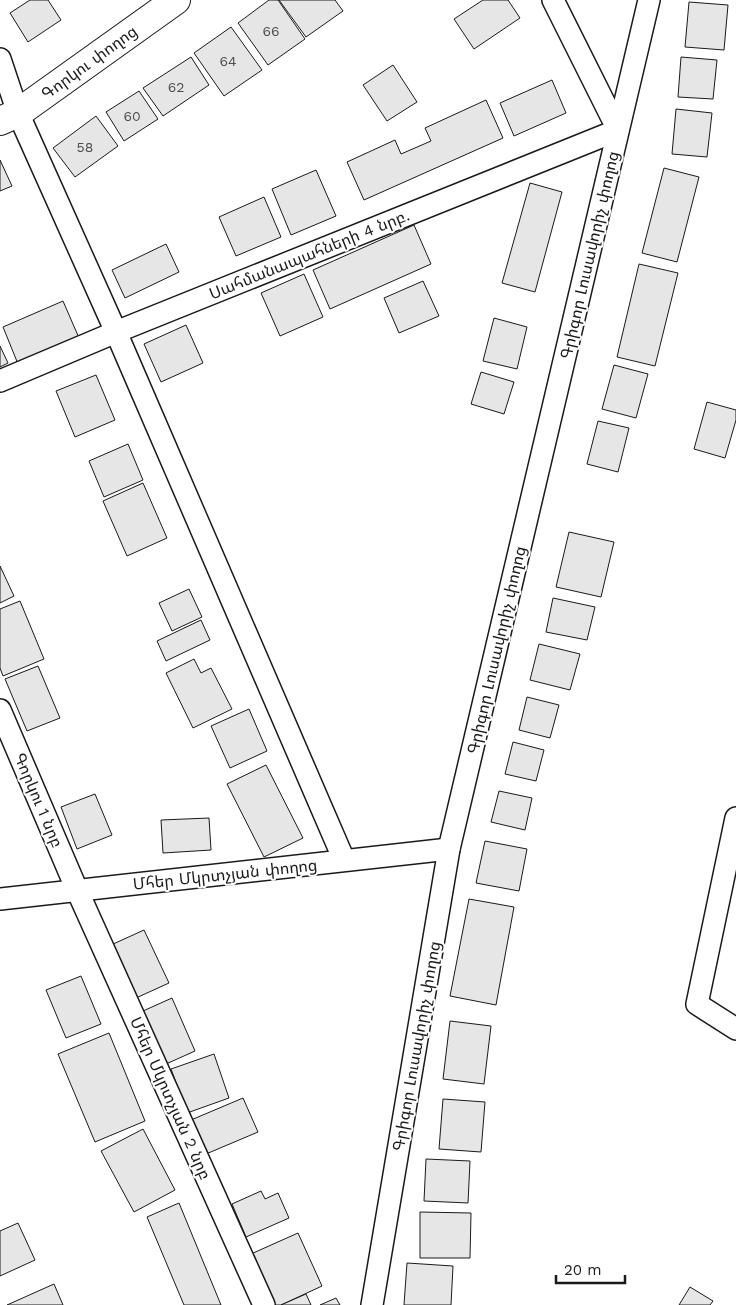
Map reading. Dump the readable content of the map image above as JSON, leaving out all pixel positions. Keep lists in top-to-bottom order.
{
  "streets": {
    "street": [
      "Գորկու փողոց",
      "Սահմանապահների 4 նրբ.",
      "Գրիգոր Լուսավորիչ փողոց",
      "Գորկու 1 նրբ",
      "Մհեր Մկրտչյան փողոց",
      "Մհեր Մկրտչյան 2 նրբ"
    ]
  },
  "crossings": [
    ["Սահմանապահների 4 նրբ.", "Գրիգոր Լուսավորիչ փողոց"],
    ["Գրիգոր Լուսավորիչ փողոց", "Մհեր Մկրտչյան փողոց"],
    ["Գորկու 1 նրբ", "Մհեր Մկրտչյան փողոց"],
    ["Գորկու 1 նրբ", "Մհեր Մկրտչյան 2 նրբ"],
    ["Մհեր Մկրտչյան փողոց", "Մհեր Մկրտչյան 2 նրբ"]
  ],
  "house_numbers": [
    "66",
    "64",
    "62",
    "60",
    "58"
  ],
  "scale_bar": "20 m"
}
